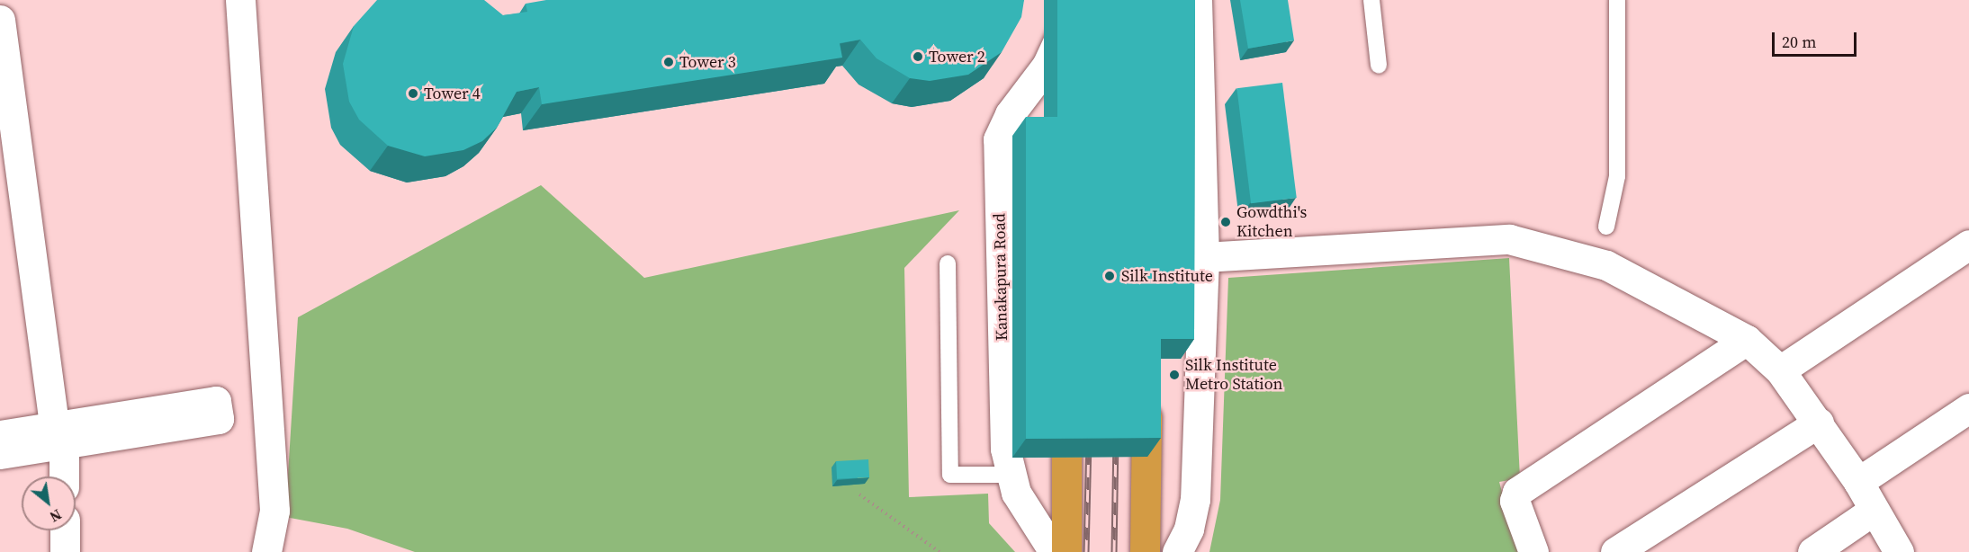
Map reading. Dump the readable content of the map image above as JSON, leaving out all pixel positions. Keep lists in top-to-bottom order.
{
  "streets": {
    "highway": ["Kanakapura Road"]
  },
  "places": [
    "Tower 2",
    "Tower 3",
    "Tower 4",
    "Gowdthi's Kitchen",
    "Silk Institute",
    "Silk Institute Metro Station"
  ],
  "scale_bar": "20 m",
  "north": "bottom right"
}
